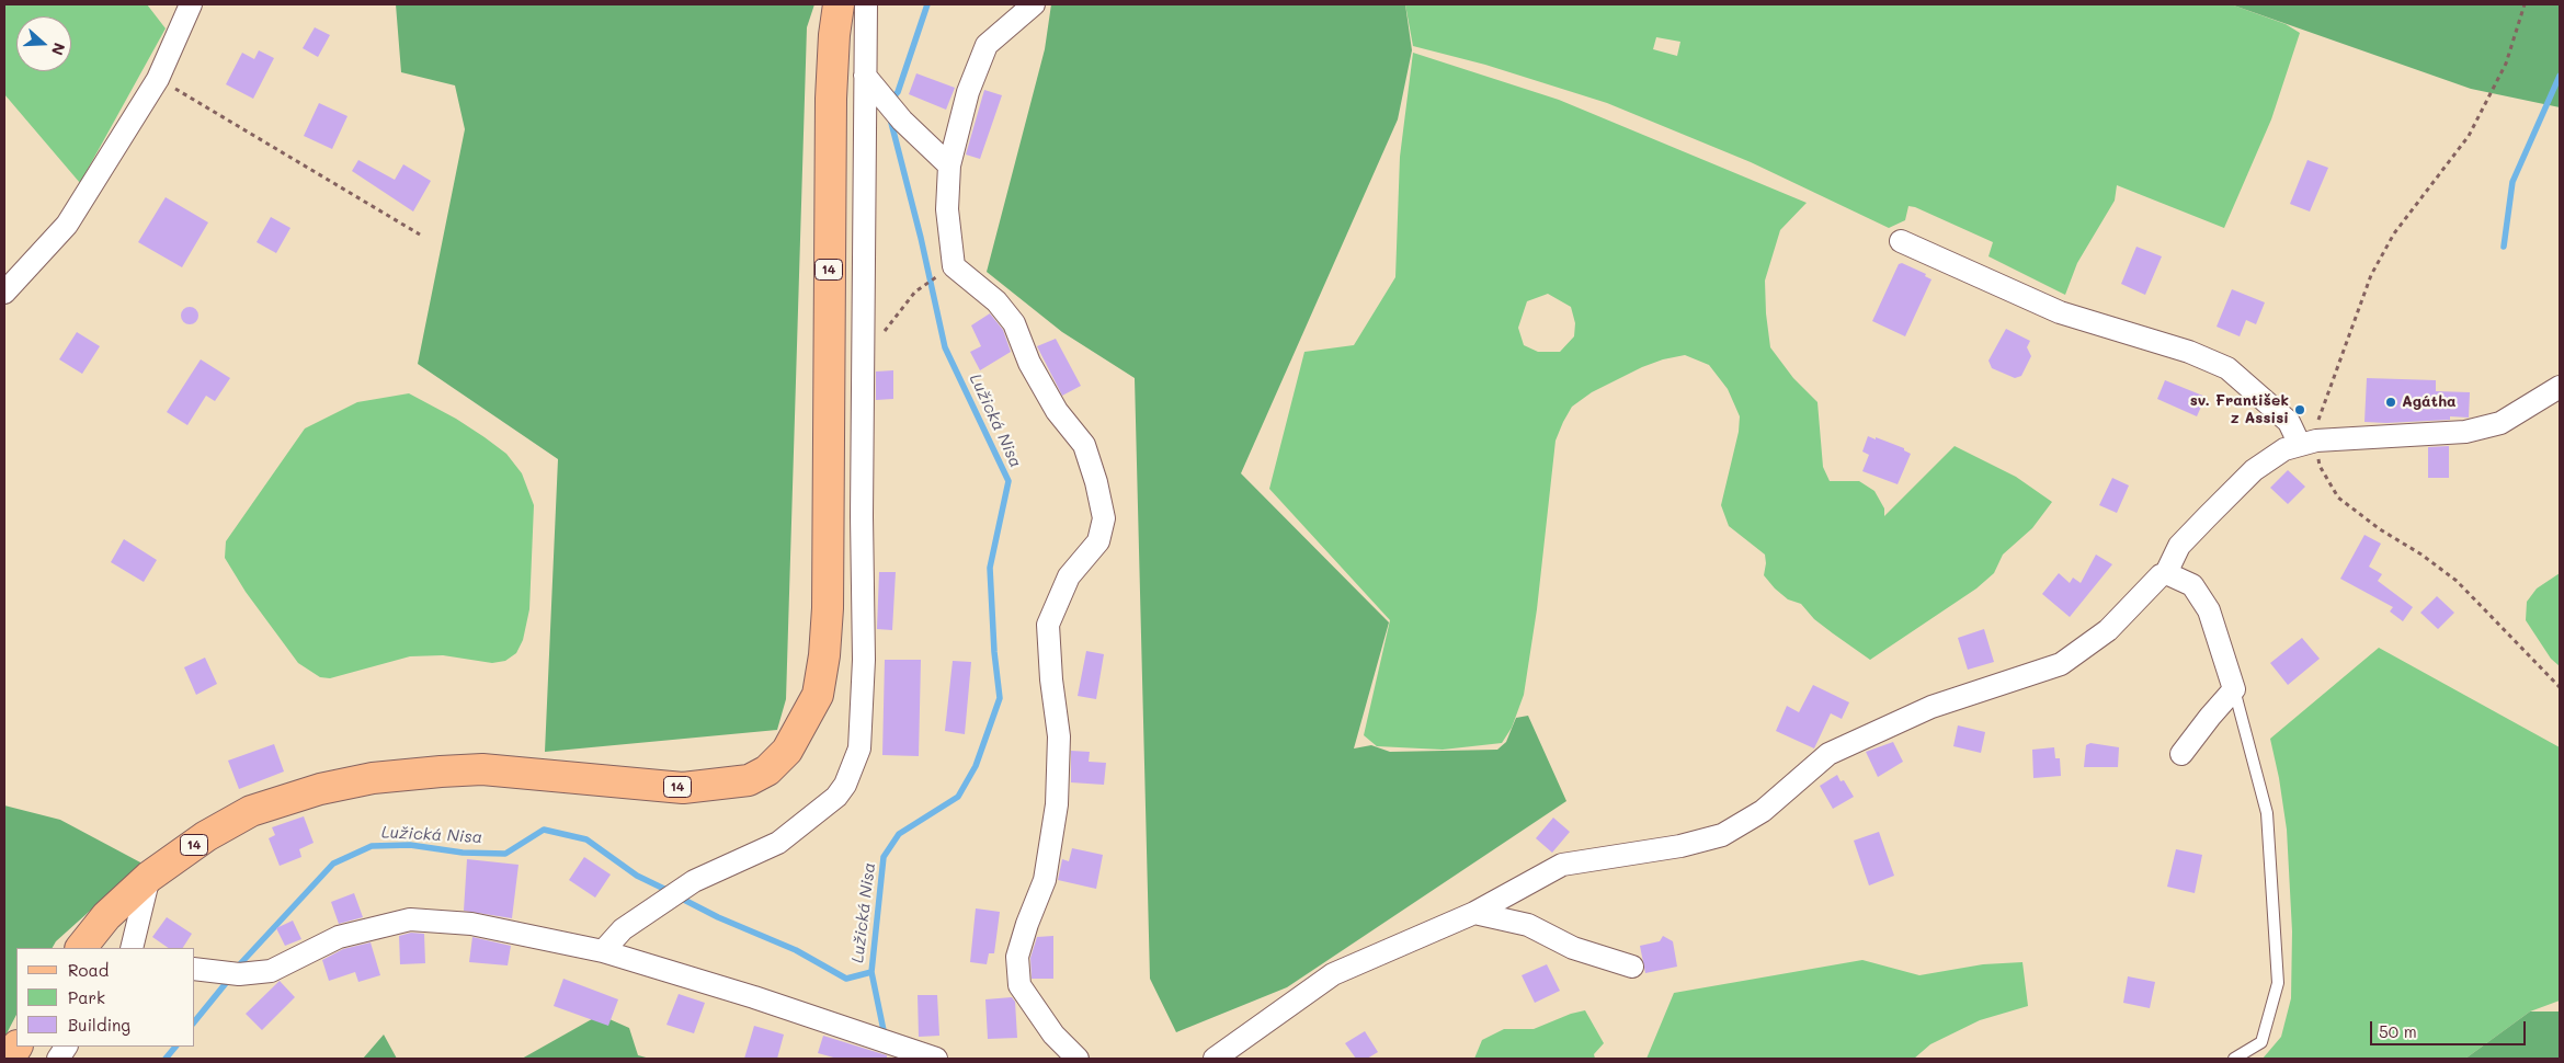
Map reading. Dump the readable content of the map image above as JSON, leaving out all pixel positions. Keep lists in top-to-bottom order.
{
  "streets": {
    "main road": ["14"]
  },
  "water": ["Lužická Nisa"],
  "places": ["Agátha", "sv. František z Assisi"],
  "legend": ["Road", "Park", "Building"],
  "scale_bar": "50 m",
  "north": "right"
}
